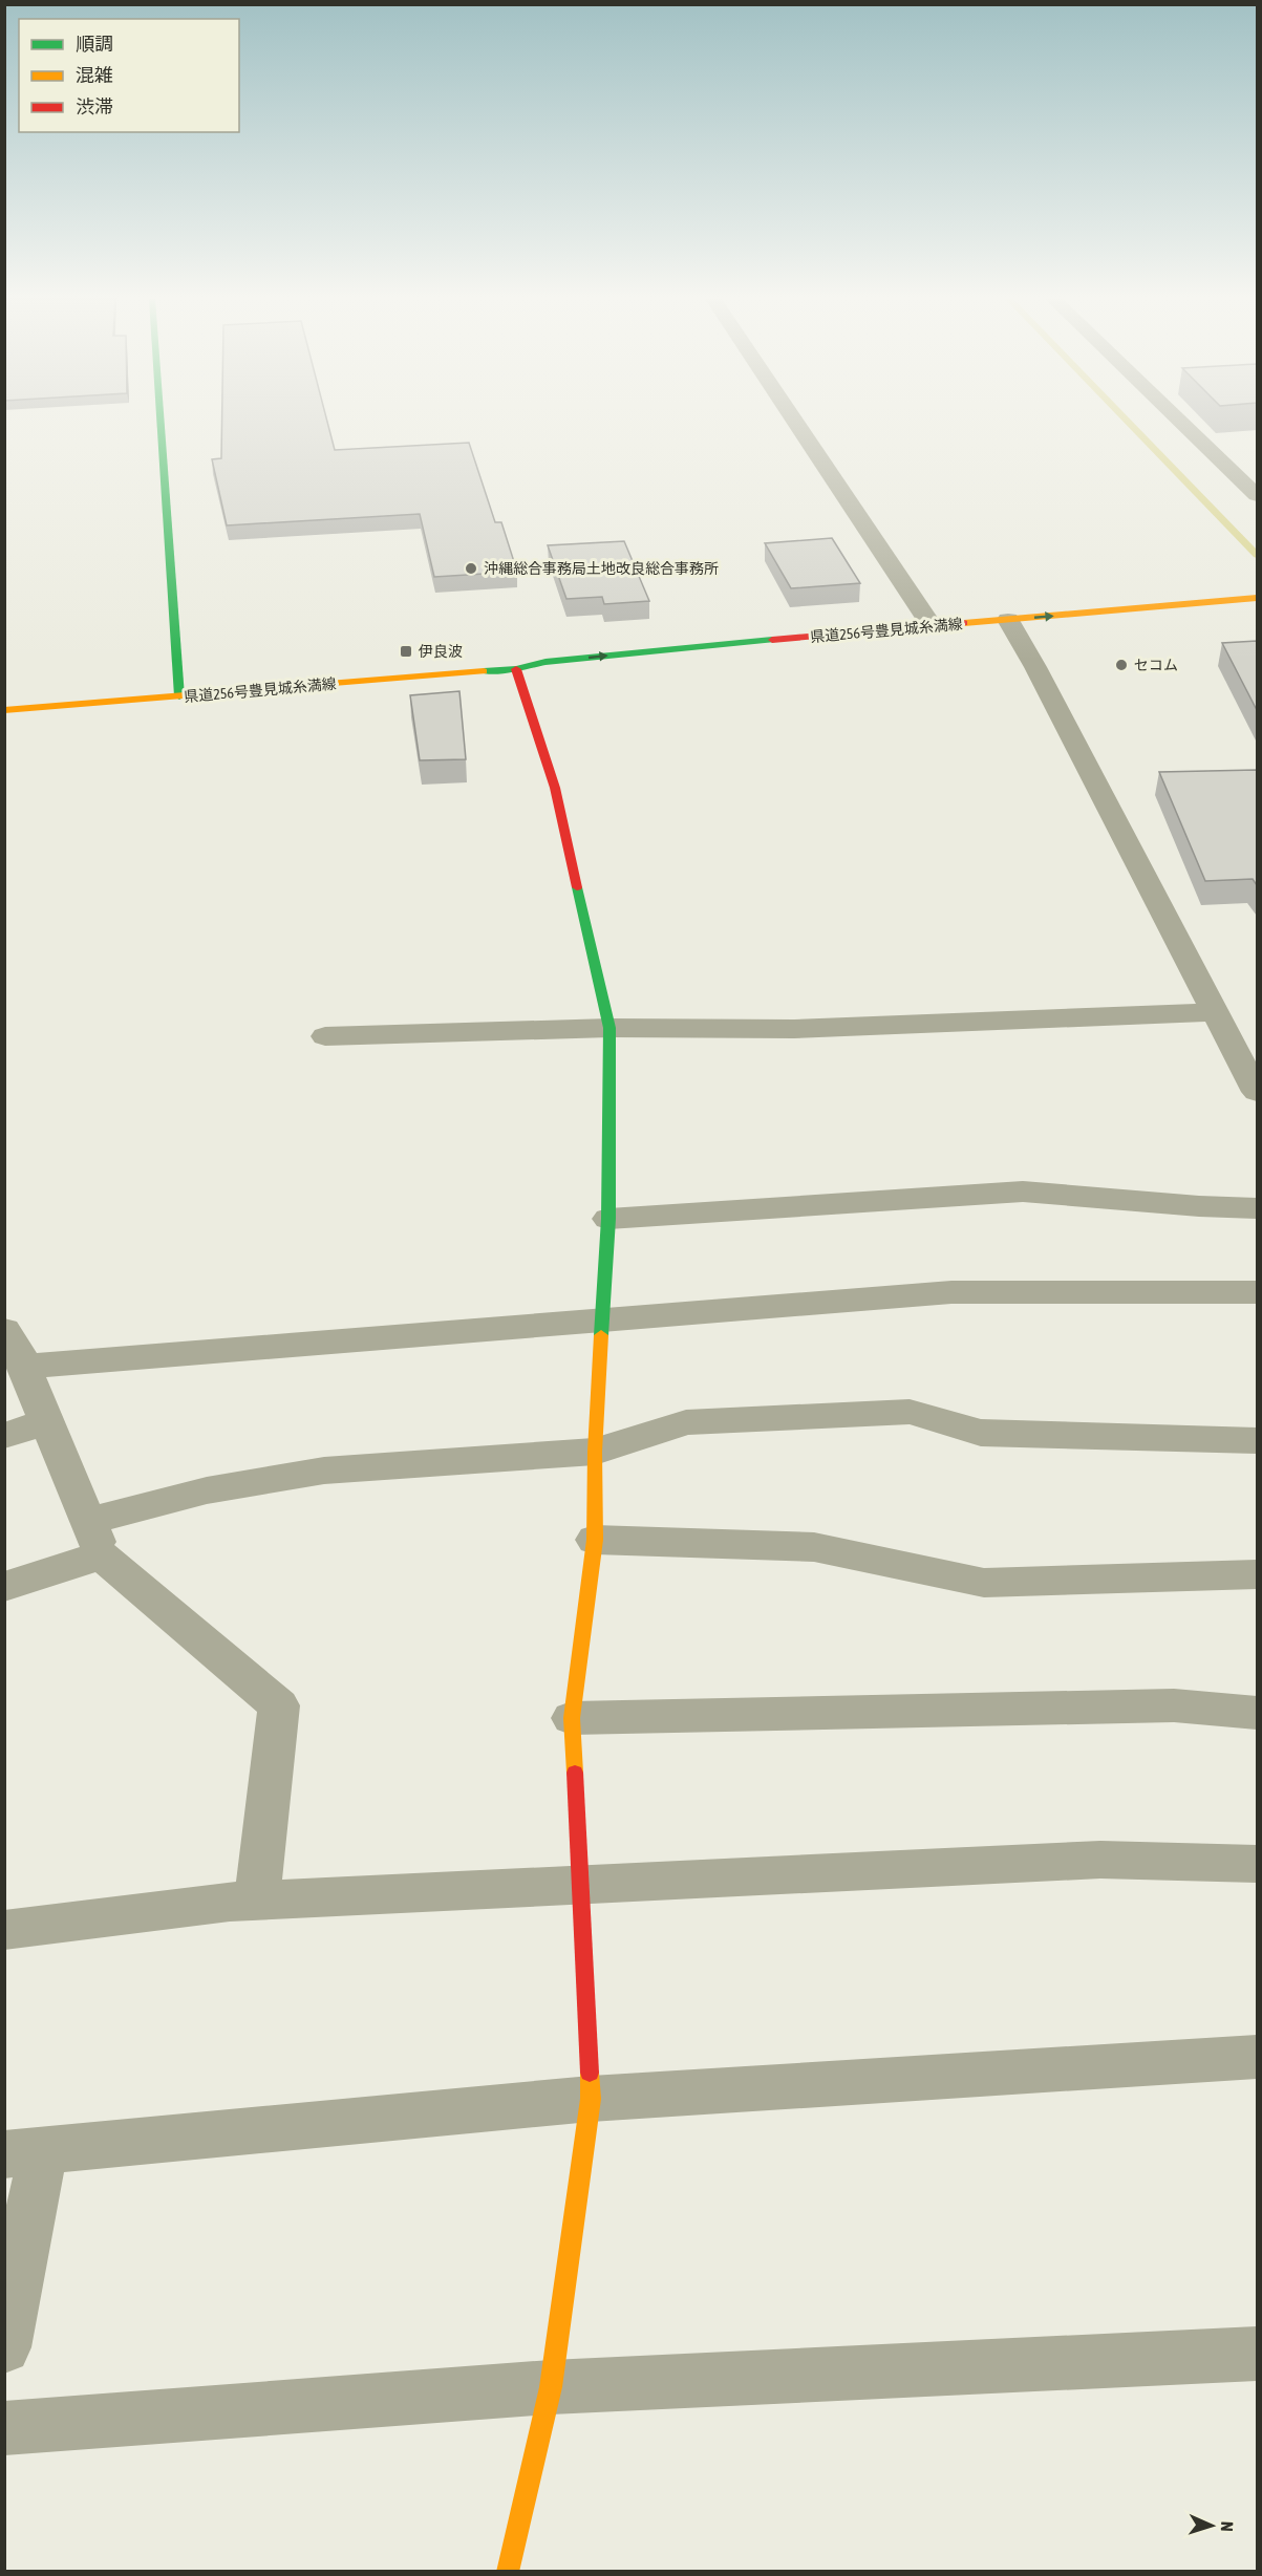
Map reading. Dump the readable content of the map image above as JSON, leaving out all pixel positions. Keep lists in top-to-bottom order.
{
  "streets": {
    "street": ["県道256号豊見城糸満線"]
  },
  "one_way": ["県道256号豊見城糸満線"],
  "places": {
    "other": ["沖縄総合事務局土地改良総合事務所", "セコム"],
    "transit": ["伊良波"]
  },
  "legend": ["順調", "混雑", "渋滞"],
  "north": "right"
}
